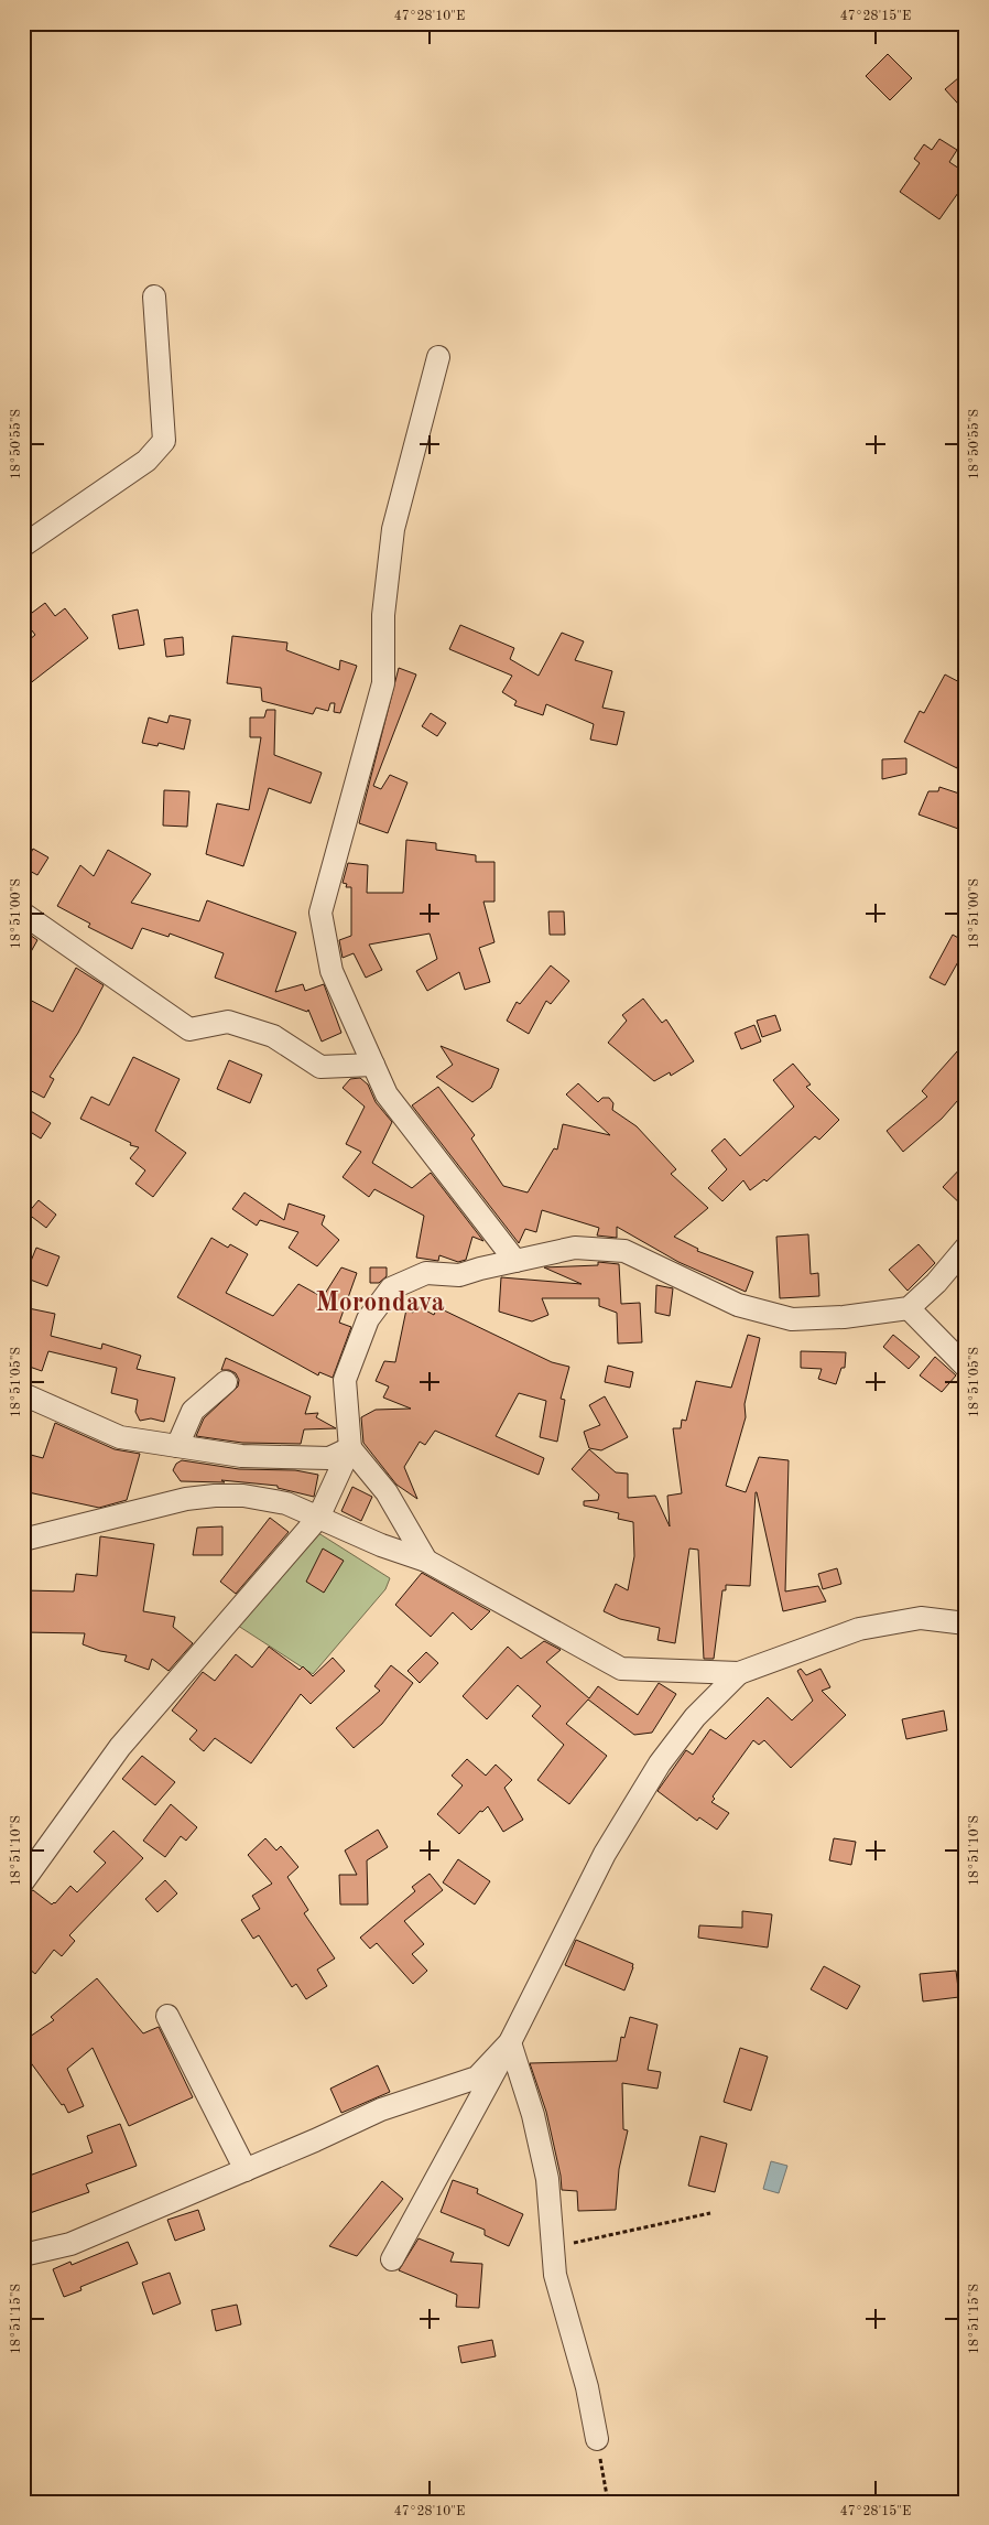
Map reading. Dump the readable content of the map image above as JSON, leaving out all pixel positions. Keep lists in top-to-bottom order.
{
  "districts": ["Morondava"],
  "coordinates": [
    "47°28'10\"E",
    "47°28'15\"E",
    "18°50'55\"S",
    "18°51'00\"S",
    "18°51'05\"S",
    "18°51'10\"S",
    "18°51'15\"S"
  ]
}
